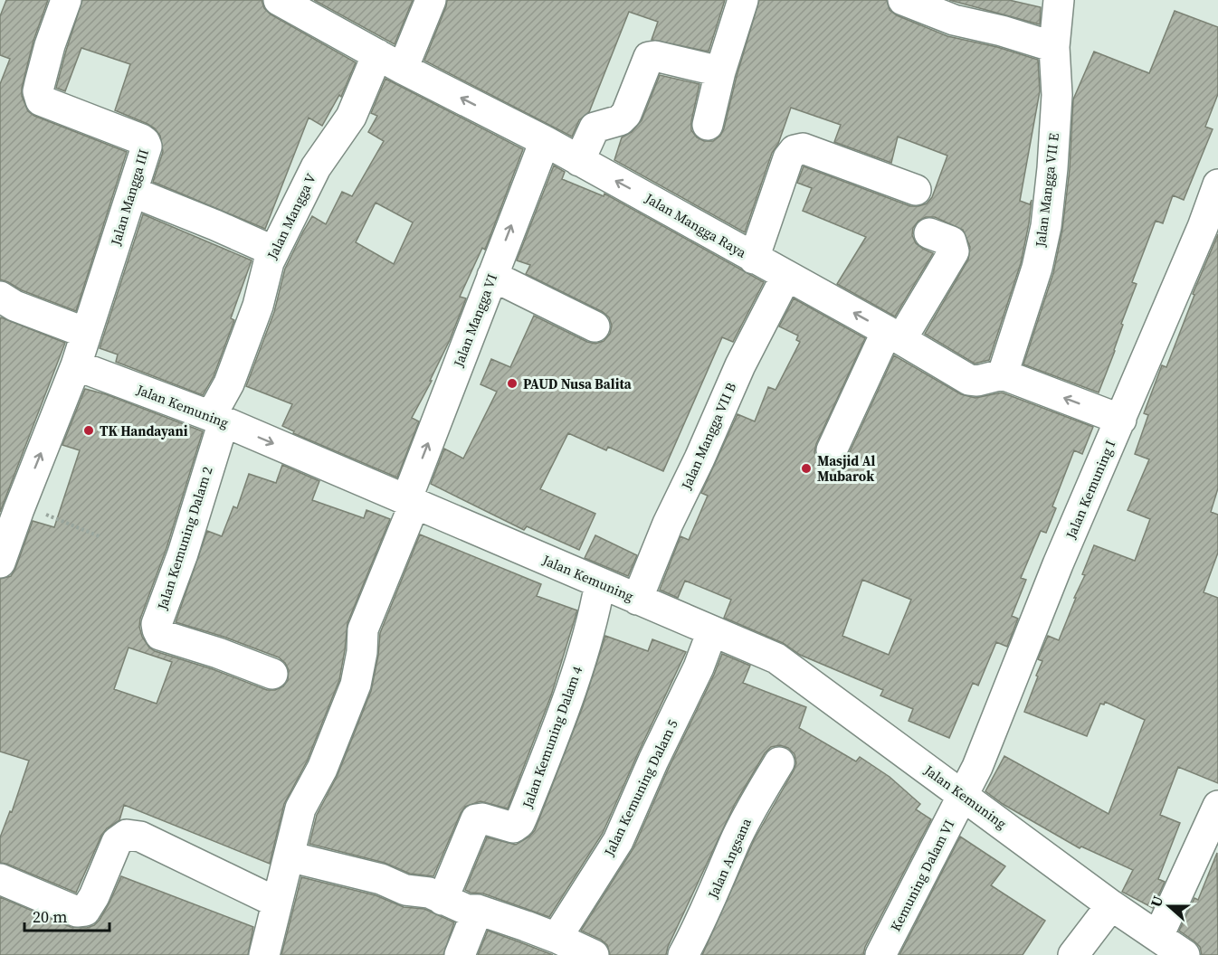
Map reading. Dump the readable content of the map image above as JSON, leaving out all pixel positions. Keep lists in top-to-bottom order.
{
  "streets": {
    "street": [
      "Jalan Mangga VII E",
      "Jalan Mangga III",
      "Jalan Mangga V",
      "Jalan Mangga Raya",
      "Jalan Mangga VI",
      "Jalan Kemuning",
      "Jalan Mangga VII B",
      "Jalan Kemuning I",
      "Jalan Kemuning Dalam 2",
      "Jalan Kemuning Dalam 4",
      "Jalan Kemuning Dalam 5",
      "Jalan Angsana",
      "Kemuning Dalam VI"
    ]
  },
  "crossings": [
    ["Jalan Mangga VII E", "Jalan Mangga Raya"],
    ["Jalan Mangga III", "Jalan Kemuning"],
    ["Jalan Mangga V", "Jalan Mangga Raya"],
    ["Jalan Mangga V", "Jalan Kemuning"],
    ["Jalan Mangga V", "Jalan Kemuning Dalam 2"],
    ["Jalan Mangga Raya", "Jalan Mangga VI"],
    ["Jalan Mangga Raya", "Jalan Mangga VII B"],
    ["Jalan Mangga VI", "Jalan Kemuning"],
    ["Jalan Kemuning", "Jalan Mangga VII B"],
    ["Jalan Kemuning", "Jalan Kemuning I"],
    ["Jalan Kemuning", "Jalan Kemuning Dalam 2"],
    ["Jalan Kemuning", "Jalan Kemuning Dalam 4"],
    ["Jalan Kemuning", "Jalan Kemuning Dalam 5"],
    ["Jalan Kemuning", "Kemuning Dalam VI"],
    ["Jalan Kemuning I", "Kemuning Dalam VI"]
  ],
  "one_way": ["Jalan Mangga Raya", "Jalan Mangga VI"],
  "places": ["PAUD Nusa Balita", "TK Handayani", "Masjid Al Mubarok"],
  "scale_bar": "20 m",
  "north": "left"
}
